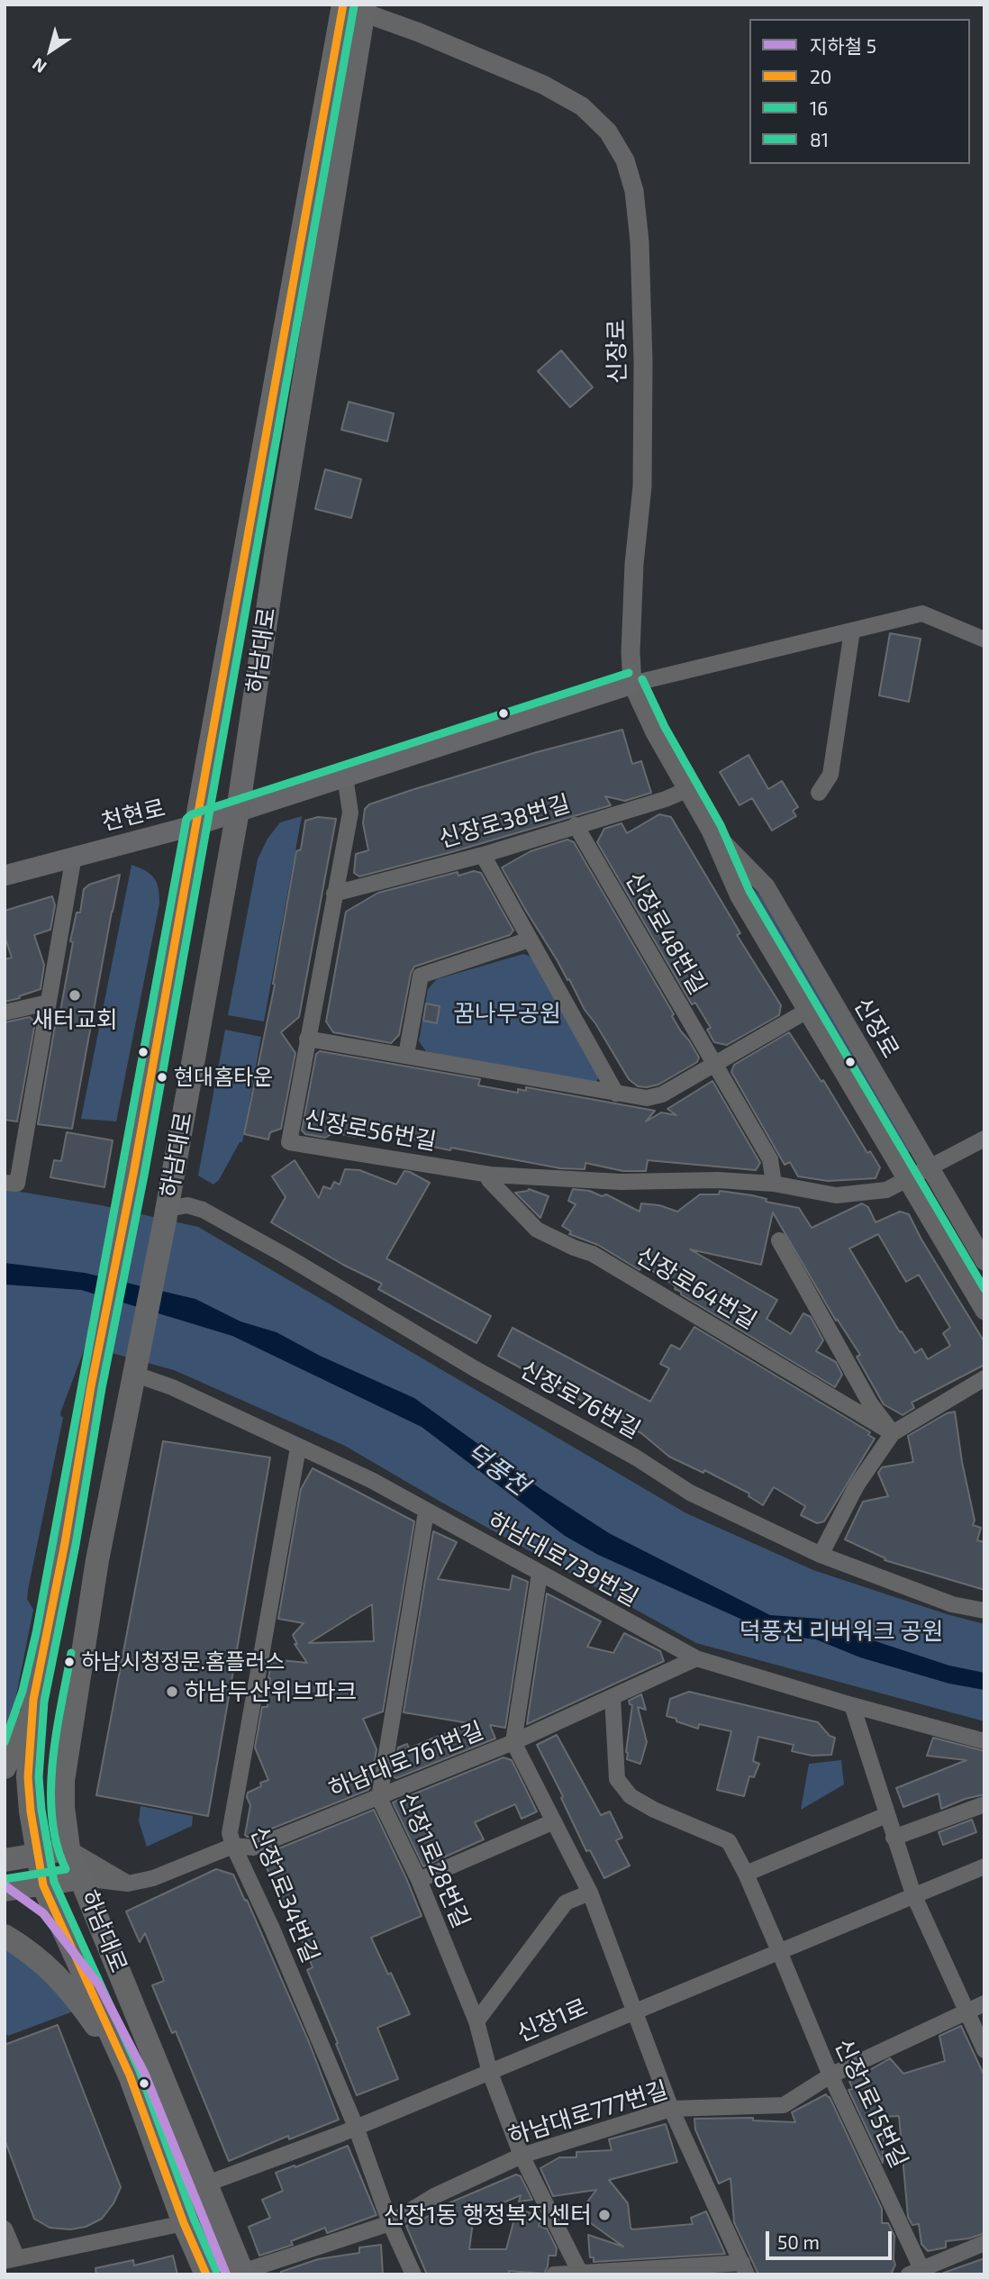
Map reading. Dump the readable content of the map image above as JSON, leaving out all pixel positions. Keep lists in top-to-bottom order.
{
  "streets": {
    "main road": ["하남대로", "천현로"],
    "street": [
      "신장로",
      "신장로38번길",
      "신장로48번길",
      "신장로56번길",
      "신장로64번길",
      "신장로76번길",
      "하남대로739번길",
      "하남대로761번길",
      "신장1로28번길",
      "신장1로34번길",
      "신장1로",
      "신장1로15번길",
      "하남대로777번길"
    ]
  },
  "crossings": [
    ["신장로", "하남대로"],
    ["신장로", "천현로"],
    ["신장로", "신장로38번길"],
    ["신장로", "신장로56번길"],
    ["하남대로", "천현로"],
    ["하남대로", "신장로76번길"],
    ["하남대로", "하남대로739번길"],
    ["하남대로", "하남대로761번길"],
    ["하남대로", "신장1로"],
    ["하남대로", "하남대로777번길"],
    ["천현로", "신장로56번길"],
    ["신장로38번길", "신장로48번길"],
    ["신장로38번길", "신장로56번길"],
    ["신장로56번길", "신장로64번길"],
    ["하남대로739번길", "하남대로761번길"],
    ["하남대로739번길", "신장1로28번길"],
    ["하남대로739번길", "신장1로34번길"],
    ["하남대로761번길", "신장1로28번길"],
    ["하남대로761번길", "신장1로34번길"],
    ["하남대로761번길", "신장1로15번길"],
    ["신장1로28번길", "신장1로"],
    ["신장1로28번길", "하남대로777번길"],
    ["신장1로34번길", "신장1로"],
    ["신장1로34번길", "하남대로777번길"],
    ["신장1로", "신장1로15번길"],
    ["신장1로15번길", "하남대로777번길"]
  ],
  "water": ["덕풍천"],
  "parks": ["꿈나무공원", "덕풍천 리버워크 공원"],
  "places": [
    "새터교회",
    "현대홈타운",
    "하남시청정문.홈플러스",
    "하남두산위브파크",
    "신장1동 행정복지센터"
  ],
  "lines": [
    "transit line 20",
    "transit line 16",
    "transit line 81",
    "metro line 5"
  ],
  "legend": [
    "지하철 5",
    "20",
    "16",
    "81"
  ],
  "scale_bar": "50 m",
  "north": "bottom left"
}
